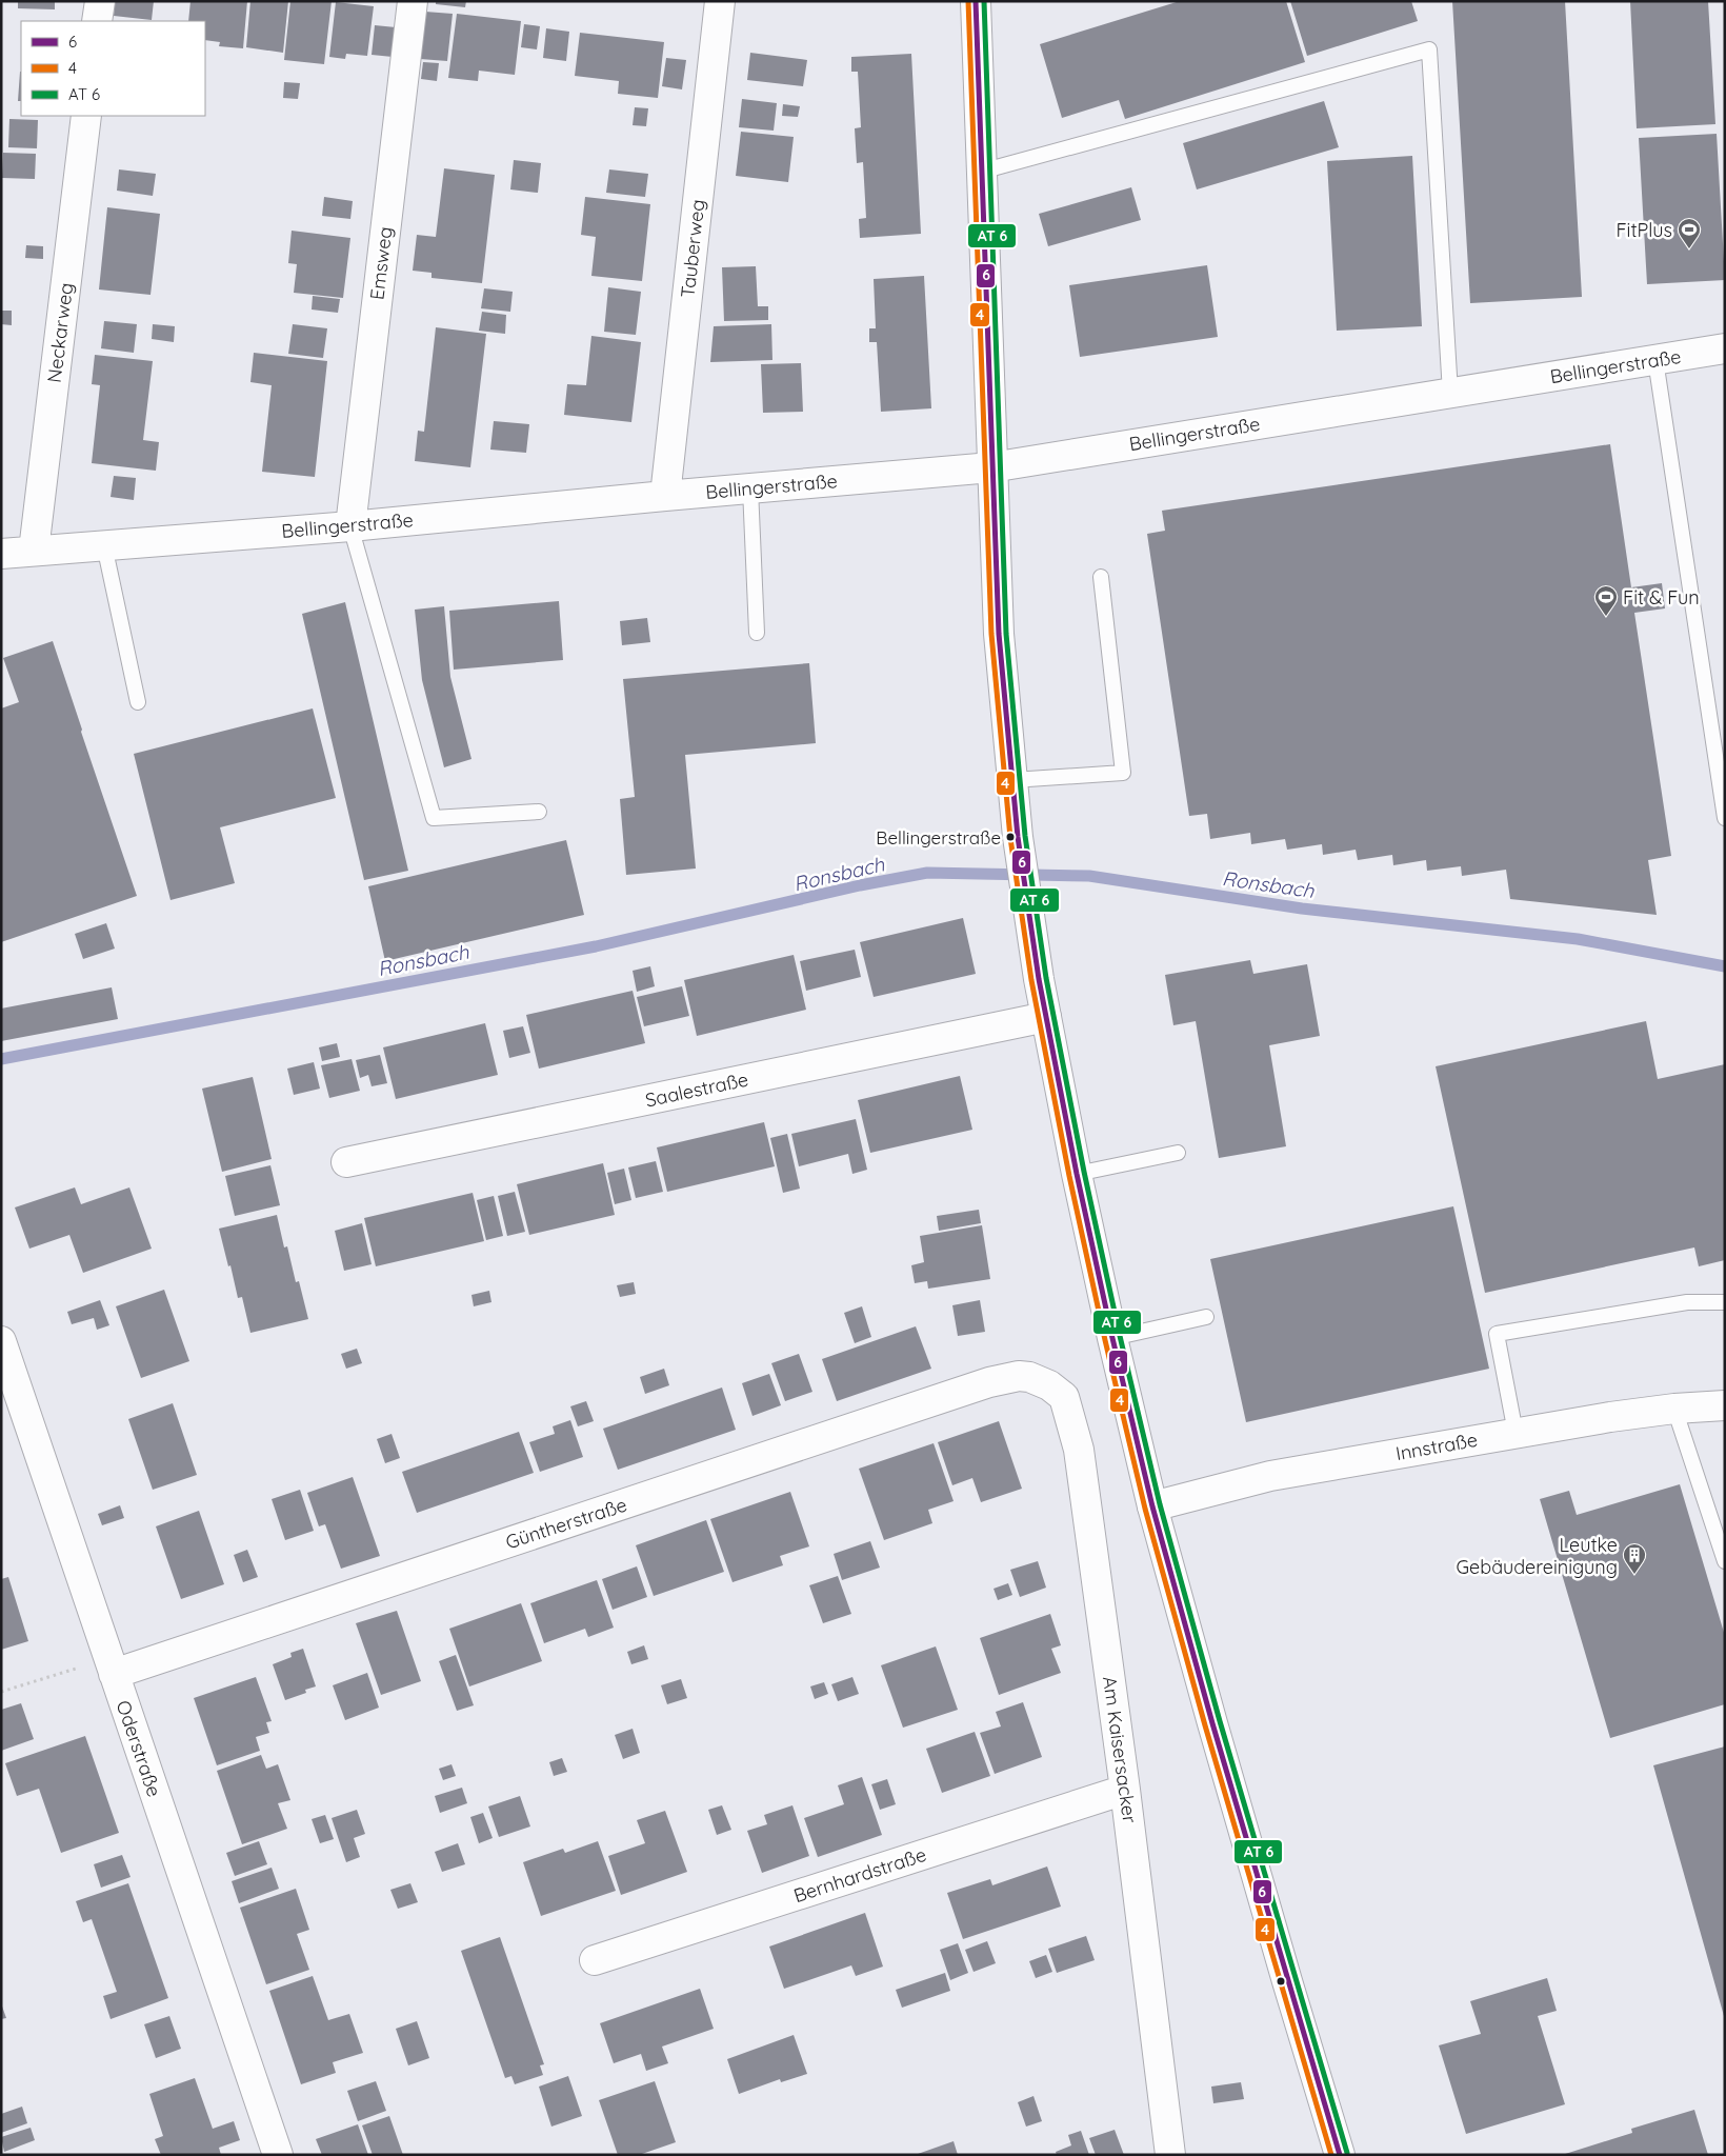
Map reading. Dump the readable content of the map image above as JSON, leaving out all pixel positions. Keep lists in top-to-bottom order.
{
  "streets": {
    "street": [
      "Tauberweg",
      "Emsweg",
      "Neckarweg",
      "Bellingerstraße",
      "Saalestraße",
      "Innstraße",
      "Güntherstraße",
      "Oderstraße",
      "Am Kaisersacker",
      "Bernhardstraße"
    ]
  },
  "crossings": [
    ["Tauberweg", "Bellingerstraße"],
    ["Emsweg", "Bellingerstraße"],
    ["Neckarweg", "Bellingerstraße"],
    ["Güntherstraße", "Oderstraße"],
    ["Güntherstraße", "Am Kaisersacker"],
    ["Am Kaisersacker", "Bernhardstraße"]
  ],
  "water": ["Ronsbach"],
  "places": {
    "sports": ["FitPlus", "Fit & Fun"],
    "other": ["Bellingerstraße"],
    "building": ["Leutke Gebäudereinigung"]
  },
  "lines": ["transit line 6", "transit line 4"],
  "legend": ["6", "4", "AT 6"]
}
